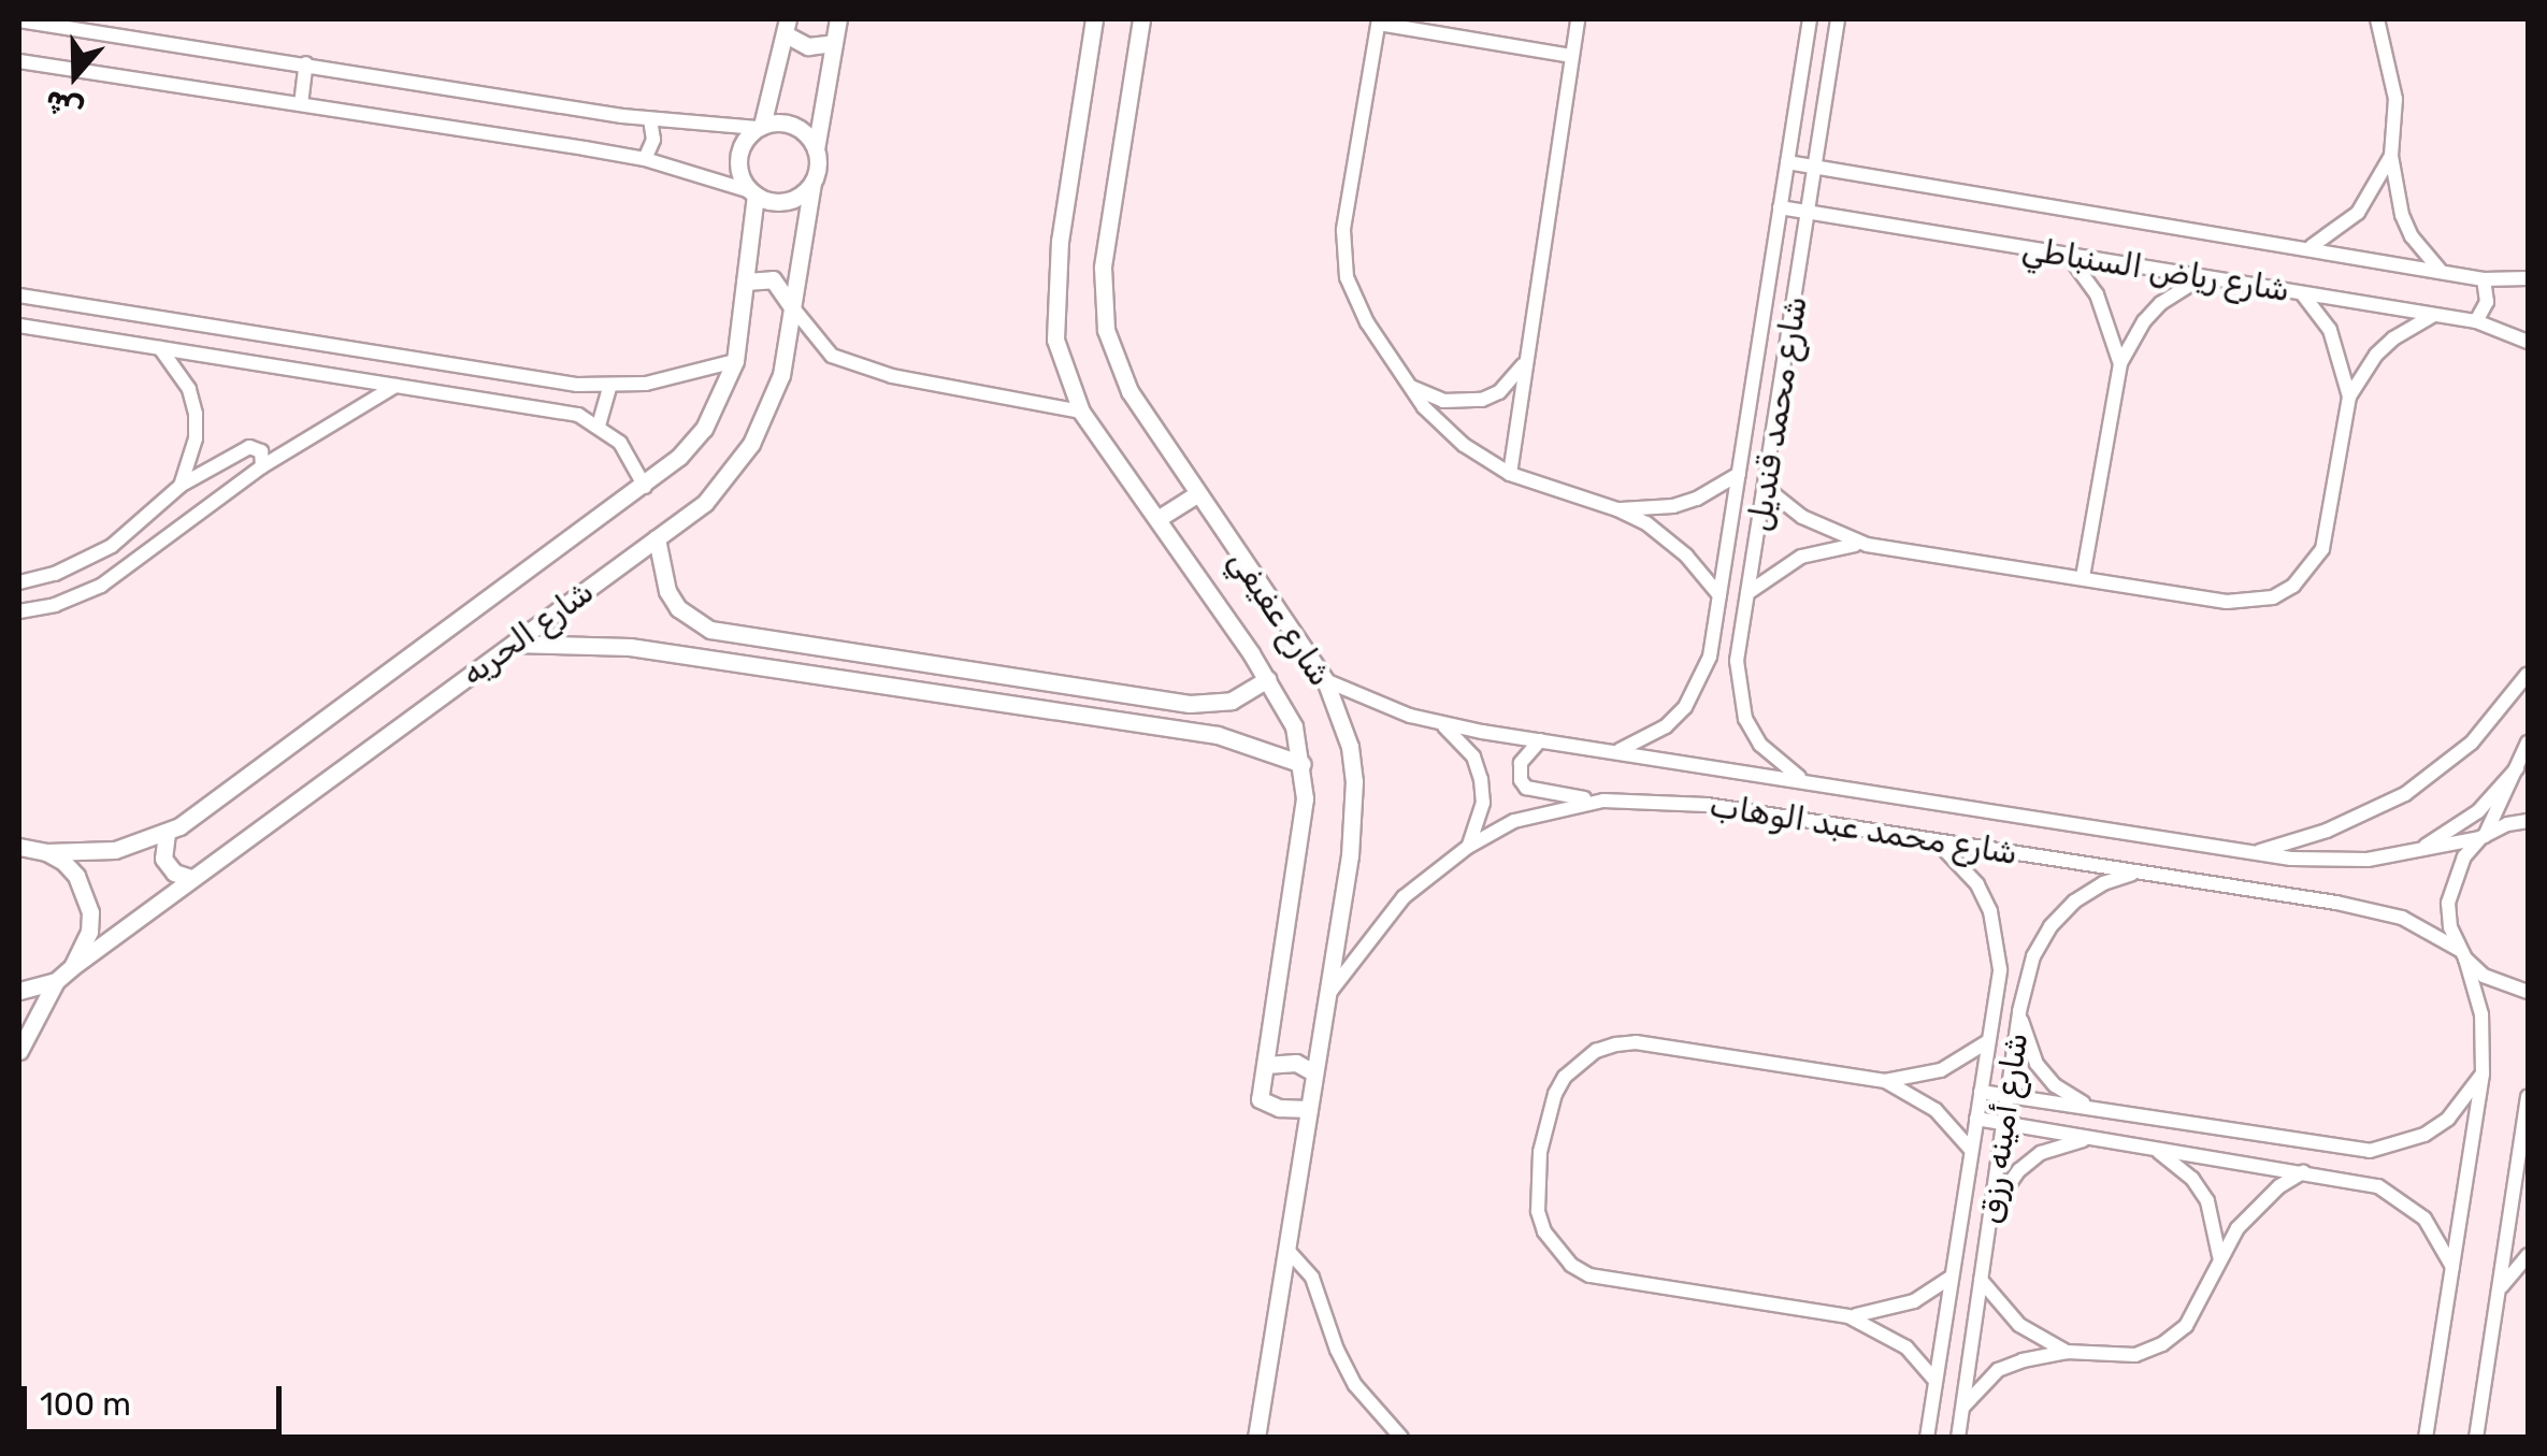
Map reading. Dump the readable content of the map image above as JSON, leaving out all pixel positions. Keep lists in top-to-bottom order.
{
  "streets": {
    "street": [
      "شارع رياض السنباطي",
      "شارع محمد قنديل",
      "شارع عفيفي",
      "شارع الحريه",
      "شارع محمد عبد الوهاب",
      "شارع أمينه رزق"
    ]
  },
  "crossings": [
    ["شارع رياض السنباطي", "شارع محمد قنديل"],
    ["شارع محمد قنديل", "شارع محمد عبد الوهاب"],
    ["شارع عفيفي", "شارع محمد عبد الوهاب"],
    ["شارع محمد عبد الوهاب", "شارع أمينه رزق"]
  ],
  "scale_bar": "100 m",
  "north": "bottom"
}
